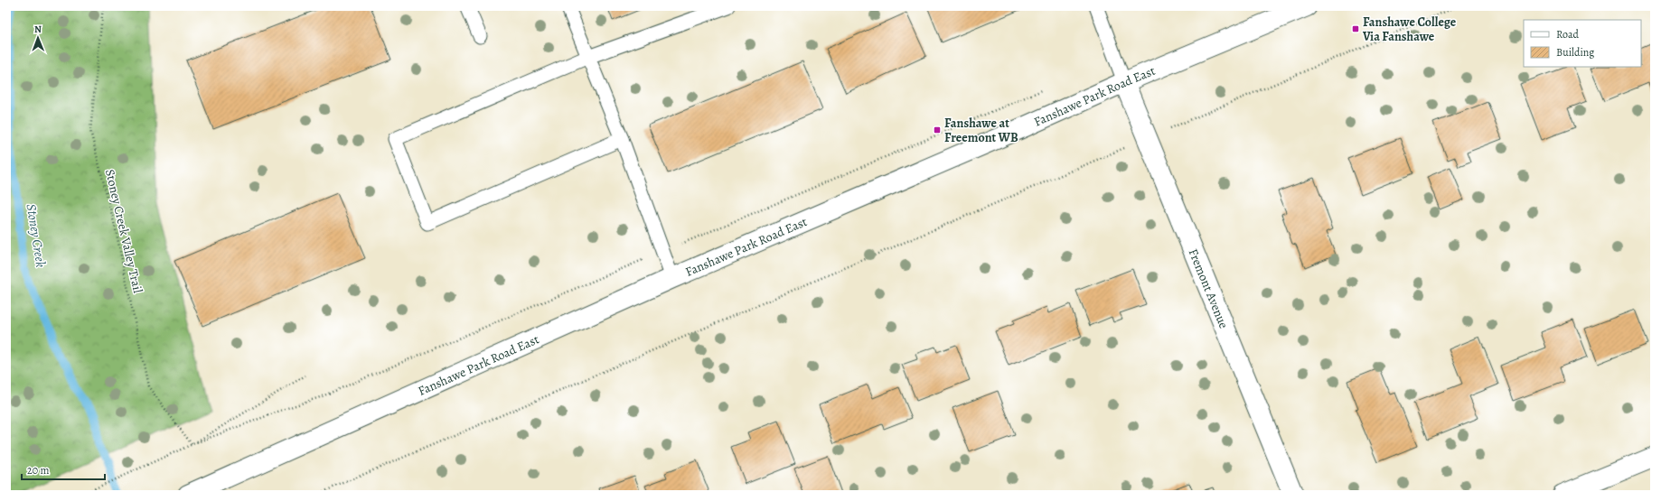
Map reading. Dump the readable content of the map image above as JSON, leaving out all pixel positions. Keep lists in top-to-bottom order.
{
  "streets": {
    "main road": ["Fanshawe Park Road East", "Fremont Avenue"],
    "path": ["Stoney Creek Valley Trail"]
  },
  "crossings": [
    ["Fanshawe Park Road East", "Fremont Avenue"]
  ],
  "water": ["Stoney Creek"],
  "places": {
    "transit": ["Fanshawe College Via Fanshawe", "Fanshawe at Freemont WB"]
  },
  "legend": ["Road", "Building"],
  "scale_bar": "20 m",
  "north": "top"
}
